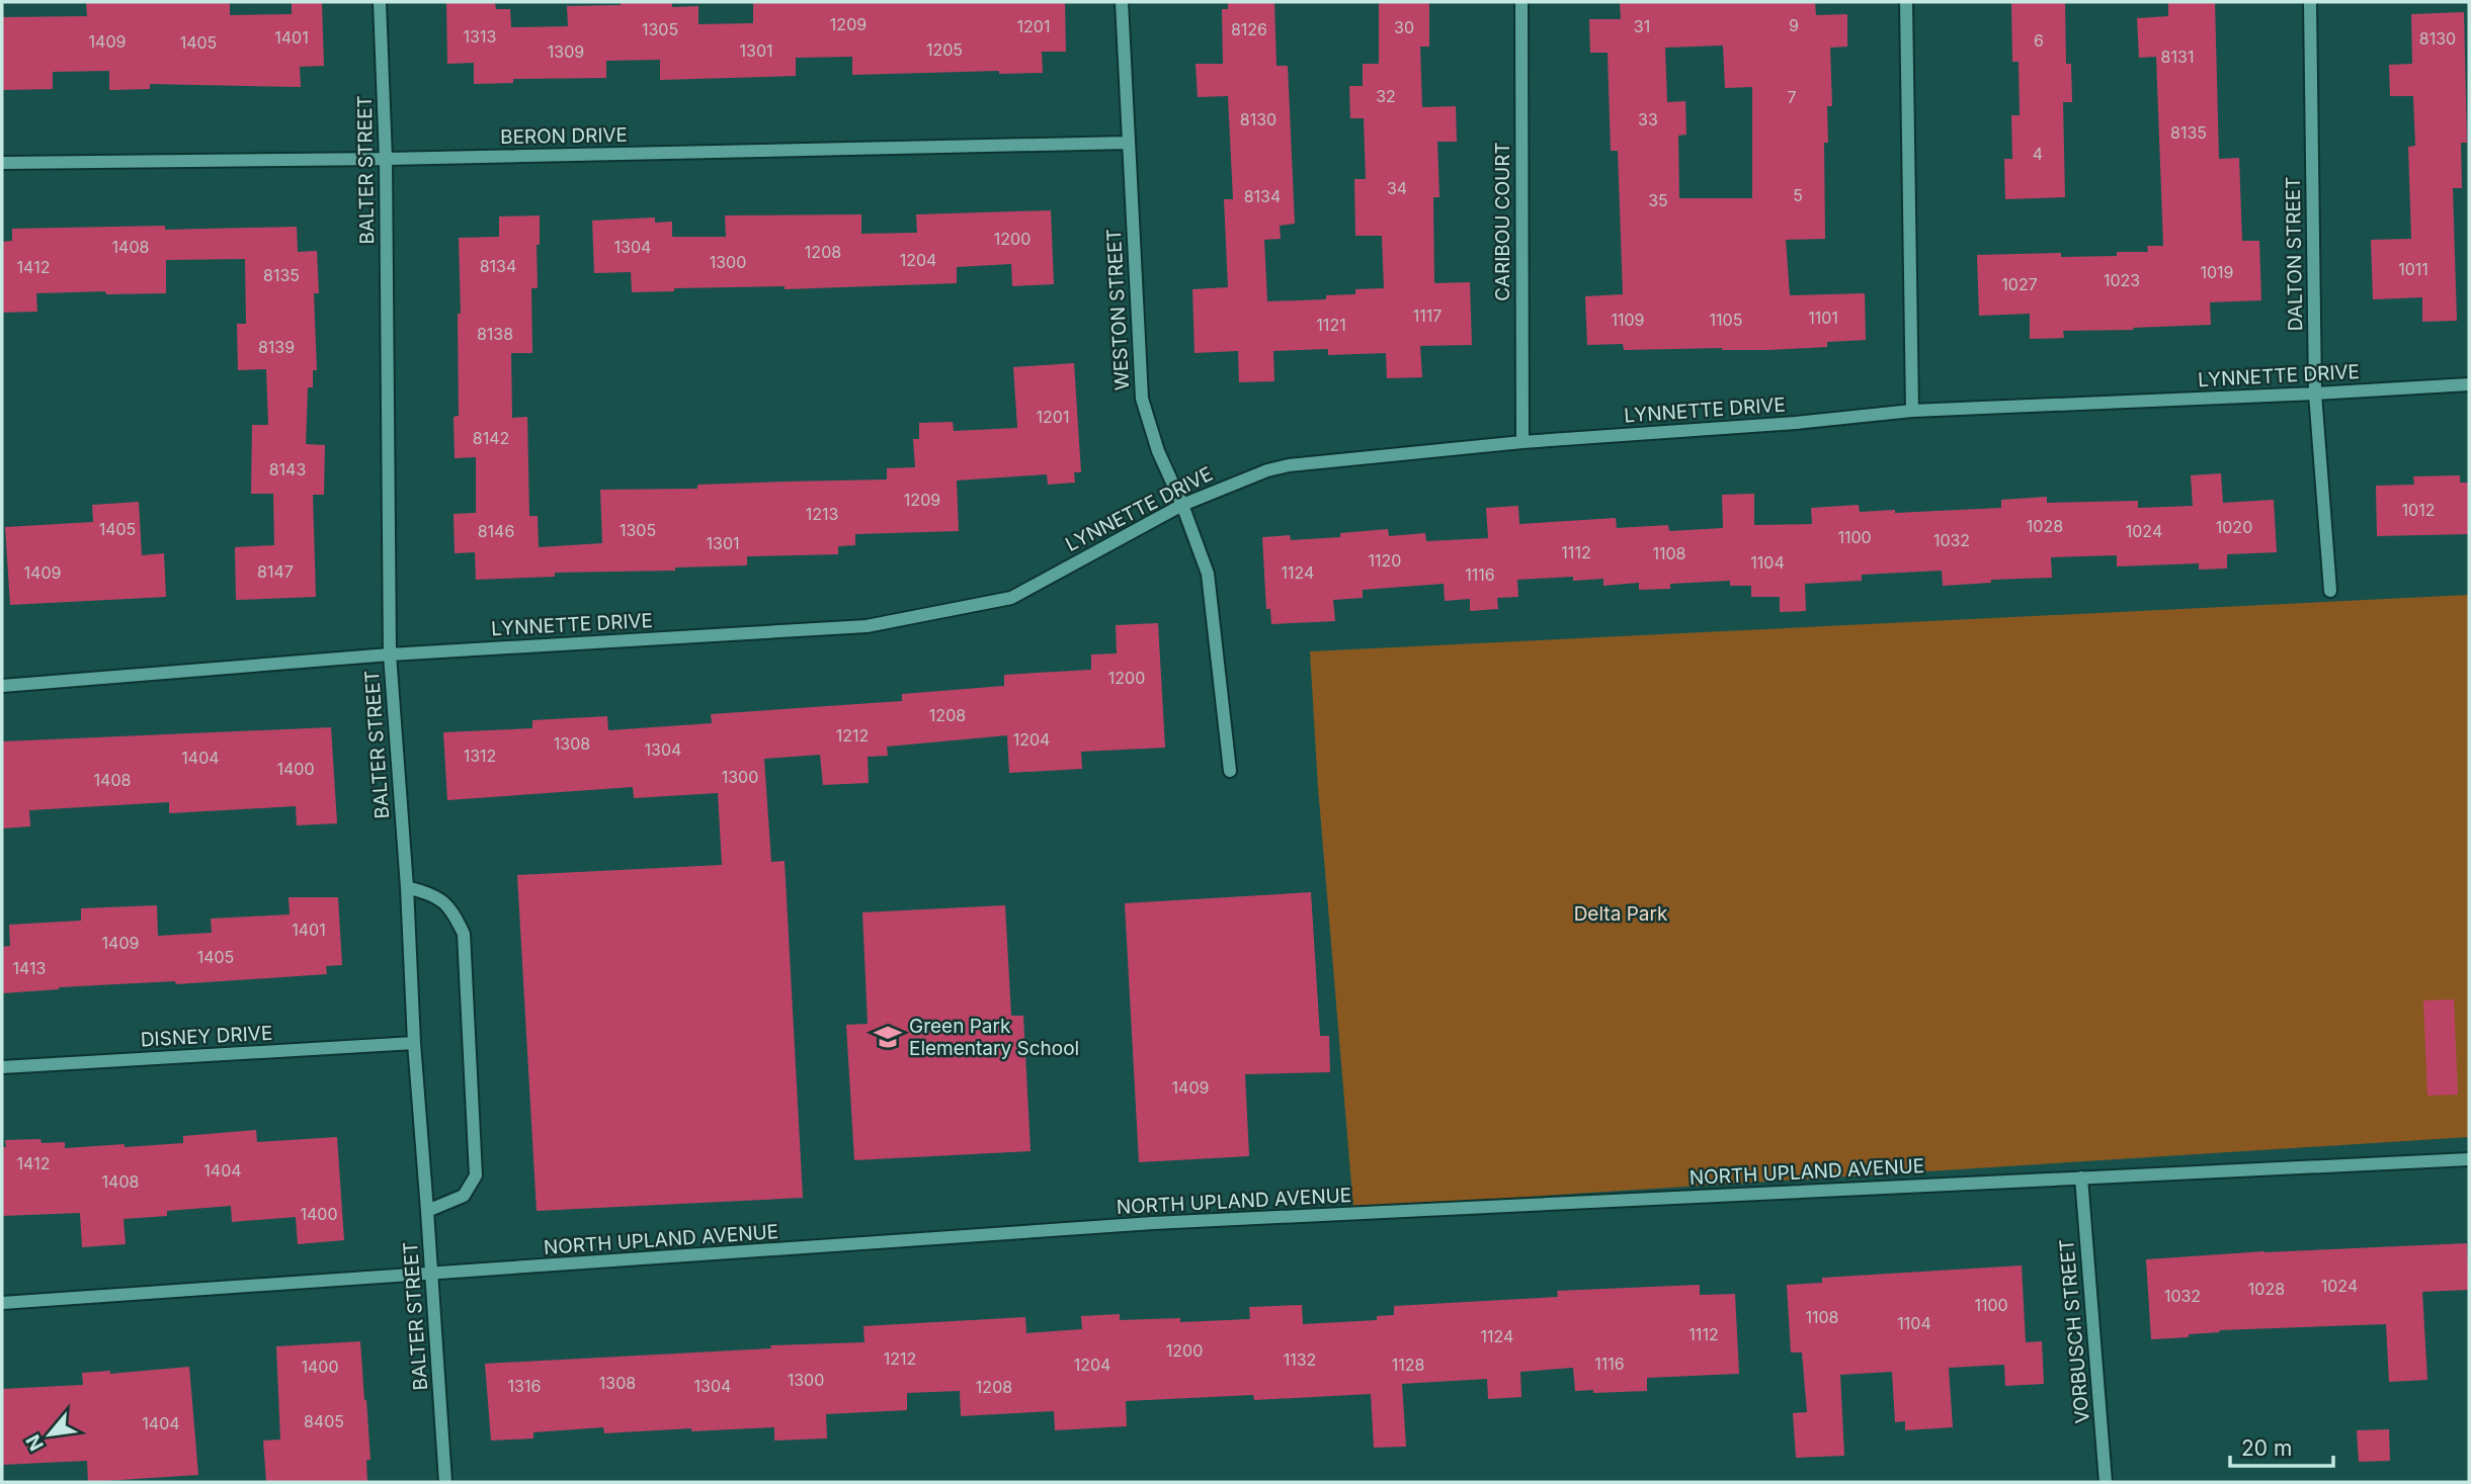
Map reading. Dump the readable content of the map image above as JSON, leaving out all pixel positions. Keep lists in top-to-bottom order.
{
  "streets": {
    "street": [
      "BERON DRIVE",
      "BALTER STREET",
      "CARIBOU COURT",
      "DALTON STREET",
      "WESTON STREET",
      "LYNNETTE DRIVE",
      "DISNEY DRIVE",
      "NORTH UPLAND AVENUE",
      "VORBUSCH STREET"
    ]
  },
  "crossings": [
    ["BERON DRIVE", "BALTER STREET"],
    ["BERON DRIVE", "WESTON STREET"],
    ["BALTER STREET", "LYNNETTE DRIVE"],
    ["BALTER STREET", "DISNEY DRIVE"],
    ["BALTER STREET", "NORTH UPLAND AVENUE"],
    ["CARIBOU COURT", "LYNNETTE DRIVE"],
    ["DALTON STREET", "LYNNETTE DRIVE"],
    ["WESTON STREET", "LYNNETTE DRIVE"],
    ["NORTH UPLAND AVENUE", "VORBUSCH STREET"]
  ],
  "parks": ["Delta Park"],
  "places": {
    "school or university": ["Green Park Elementary School"]
  },
  "house_numbers": [
    "1209",
    "9",
    "1201",
    "31",
    "30",
    "1305",
    "8126",
    "1313",
    "1401",
    "8130",
    "6",
    "1409",
    "1405",
    "1205",
    "1301",
    "1309",
    "8131",
    "32",
    "7",
    "8130",
    "33",
    "8135",
    "4",
    "34",
    "5",
    "8134",
    "35",
    "1200",
    "1408",
    "1304",
    "1208",
    "1204",
    "1300",
    "8134",
    "1412",
    "1011",
    "1019",
    "8135",
    "1023",
    "1027",
    "1117",
    "1101",
    "1109",
    "1105",
    "1121",
    "8138",
    "8139",
    "1201",
    "8142",
    "8143",
    "1209",
    "1012",
    "1213",
    "1028",
    "1020",
    "1405",
    "1305",
    "8146",
    "1024",
    "1100",
    "1032",
    "1301",
    "1112",
    "1108",
    "1120",
    "1104",
    "8147",
    "1409",
    "1124",
    "1116",
    "1200",
    "1208",
    "1212",
    "1204",
    "1308",
    "1304",
    "1312",
    "1404",
    "1400",
    "1300",
    "1408",
    "1401",
    "1409",
    "1405",
    "1413",
    "1409",
    "1412",
    "1404",
    "1408",
    "1400",
    "1024",
    "1028",
    "1032",
    "1100",
    "1108",
    "1104",
    "1112",
    "1124",
    "1200",
    "1212",
    "1132",
    "1116",
    "1204",
    "1128",
    "1400",
    "1300",
    "1308",
    "1316",
    "1304",
    "1208",
    "8405",
    "1404"
  ],
  "scale_bar": "20 m",
  "north": "bottom left"
}
